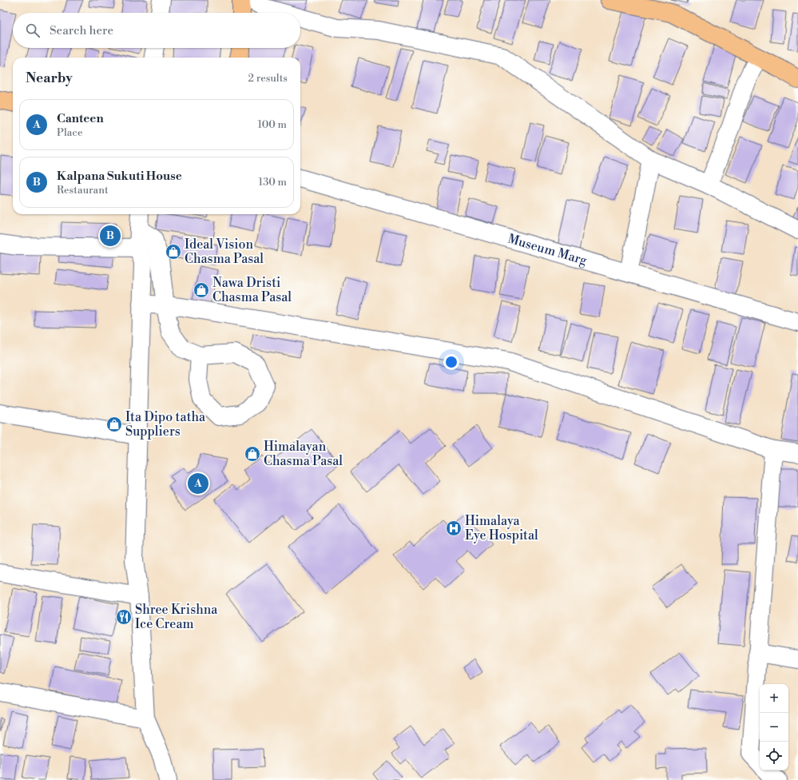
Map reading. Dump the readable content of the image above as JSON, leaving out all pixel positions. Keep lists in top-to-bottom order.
{
  "streets": {
    "street": ["Museum Marg"]
  },
  "places": {
    "shop": [
      "Ideal Vision Chasma Pasal",
      "Nawa Dristi Chasma Pasal",
      "Ita Dipo tatha Suppliers",
      "Himalayan Chasma Pasal"
    ],
    "hospital": ["Himalaya Eye Hospital"],
    "restaurant": ["Shree Krishna Ice Cream"]
  },
  "page": {
    "search": "Search here",
    "heading": ["Nearby", "2 results"],
    "list": [
      {
        "mark": "A",
        "name": "Canteen",
        "note": "Place",
        "value": "100 m"
      },
      {
        "mark": "B",
        "name": "Kalpana Sukuti House",
        "note": "Restaurant",
        "value": "130 m"
      }
    ],
    "pins": ["B", "A"],
    "map_buttons": ["+", "−"]
  }
}
